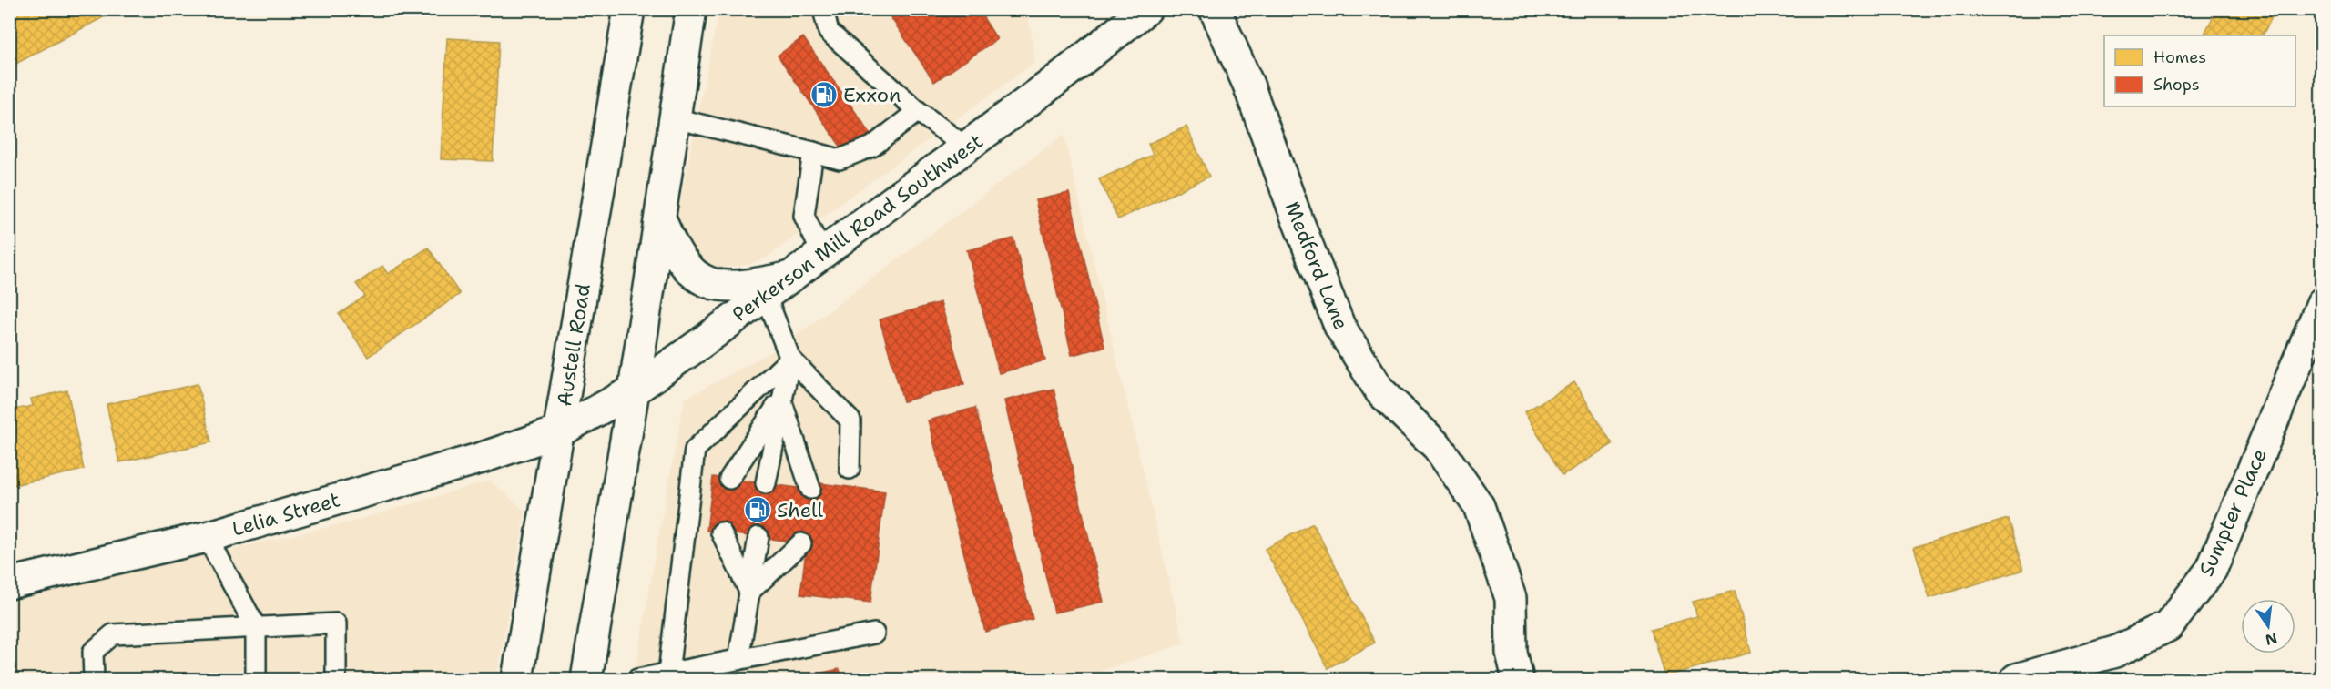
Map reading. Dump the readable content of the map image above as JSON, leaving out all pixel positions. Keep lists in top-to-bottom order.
{
  "streets": {
    "street": [
      "Perkerson Mill Road Southwest",
      "Medford Lane",
      "Austell Road",
      "Sumpter Place",
      "Lelia Street"
    ]
  },
  "crossings": [
    ["Perkerson Mill Road Southwest", "Austell Road"],
    ["Perkerson Mill Road Southwest", "Lelia Street"],
    ["Austell Road", "Lelia Street"]
  ],
  "places": {
    "fuel station": ["Exxon", "Shell"]
  },
  "legend": ["Homes", "Shops"],
  "north": "bottom"
}
